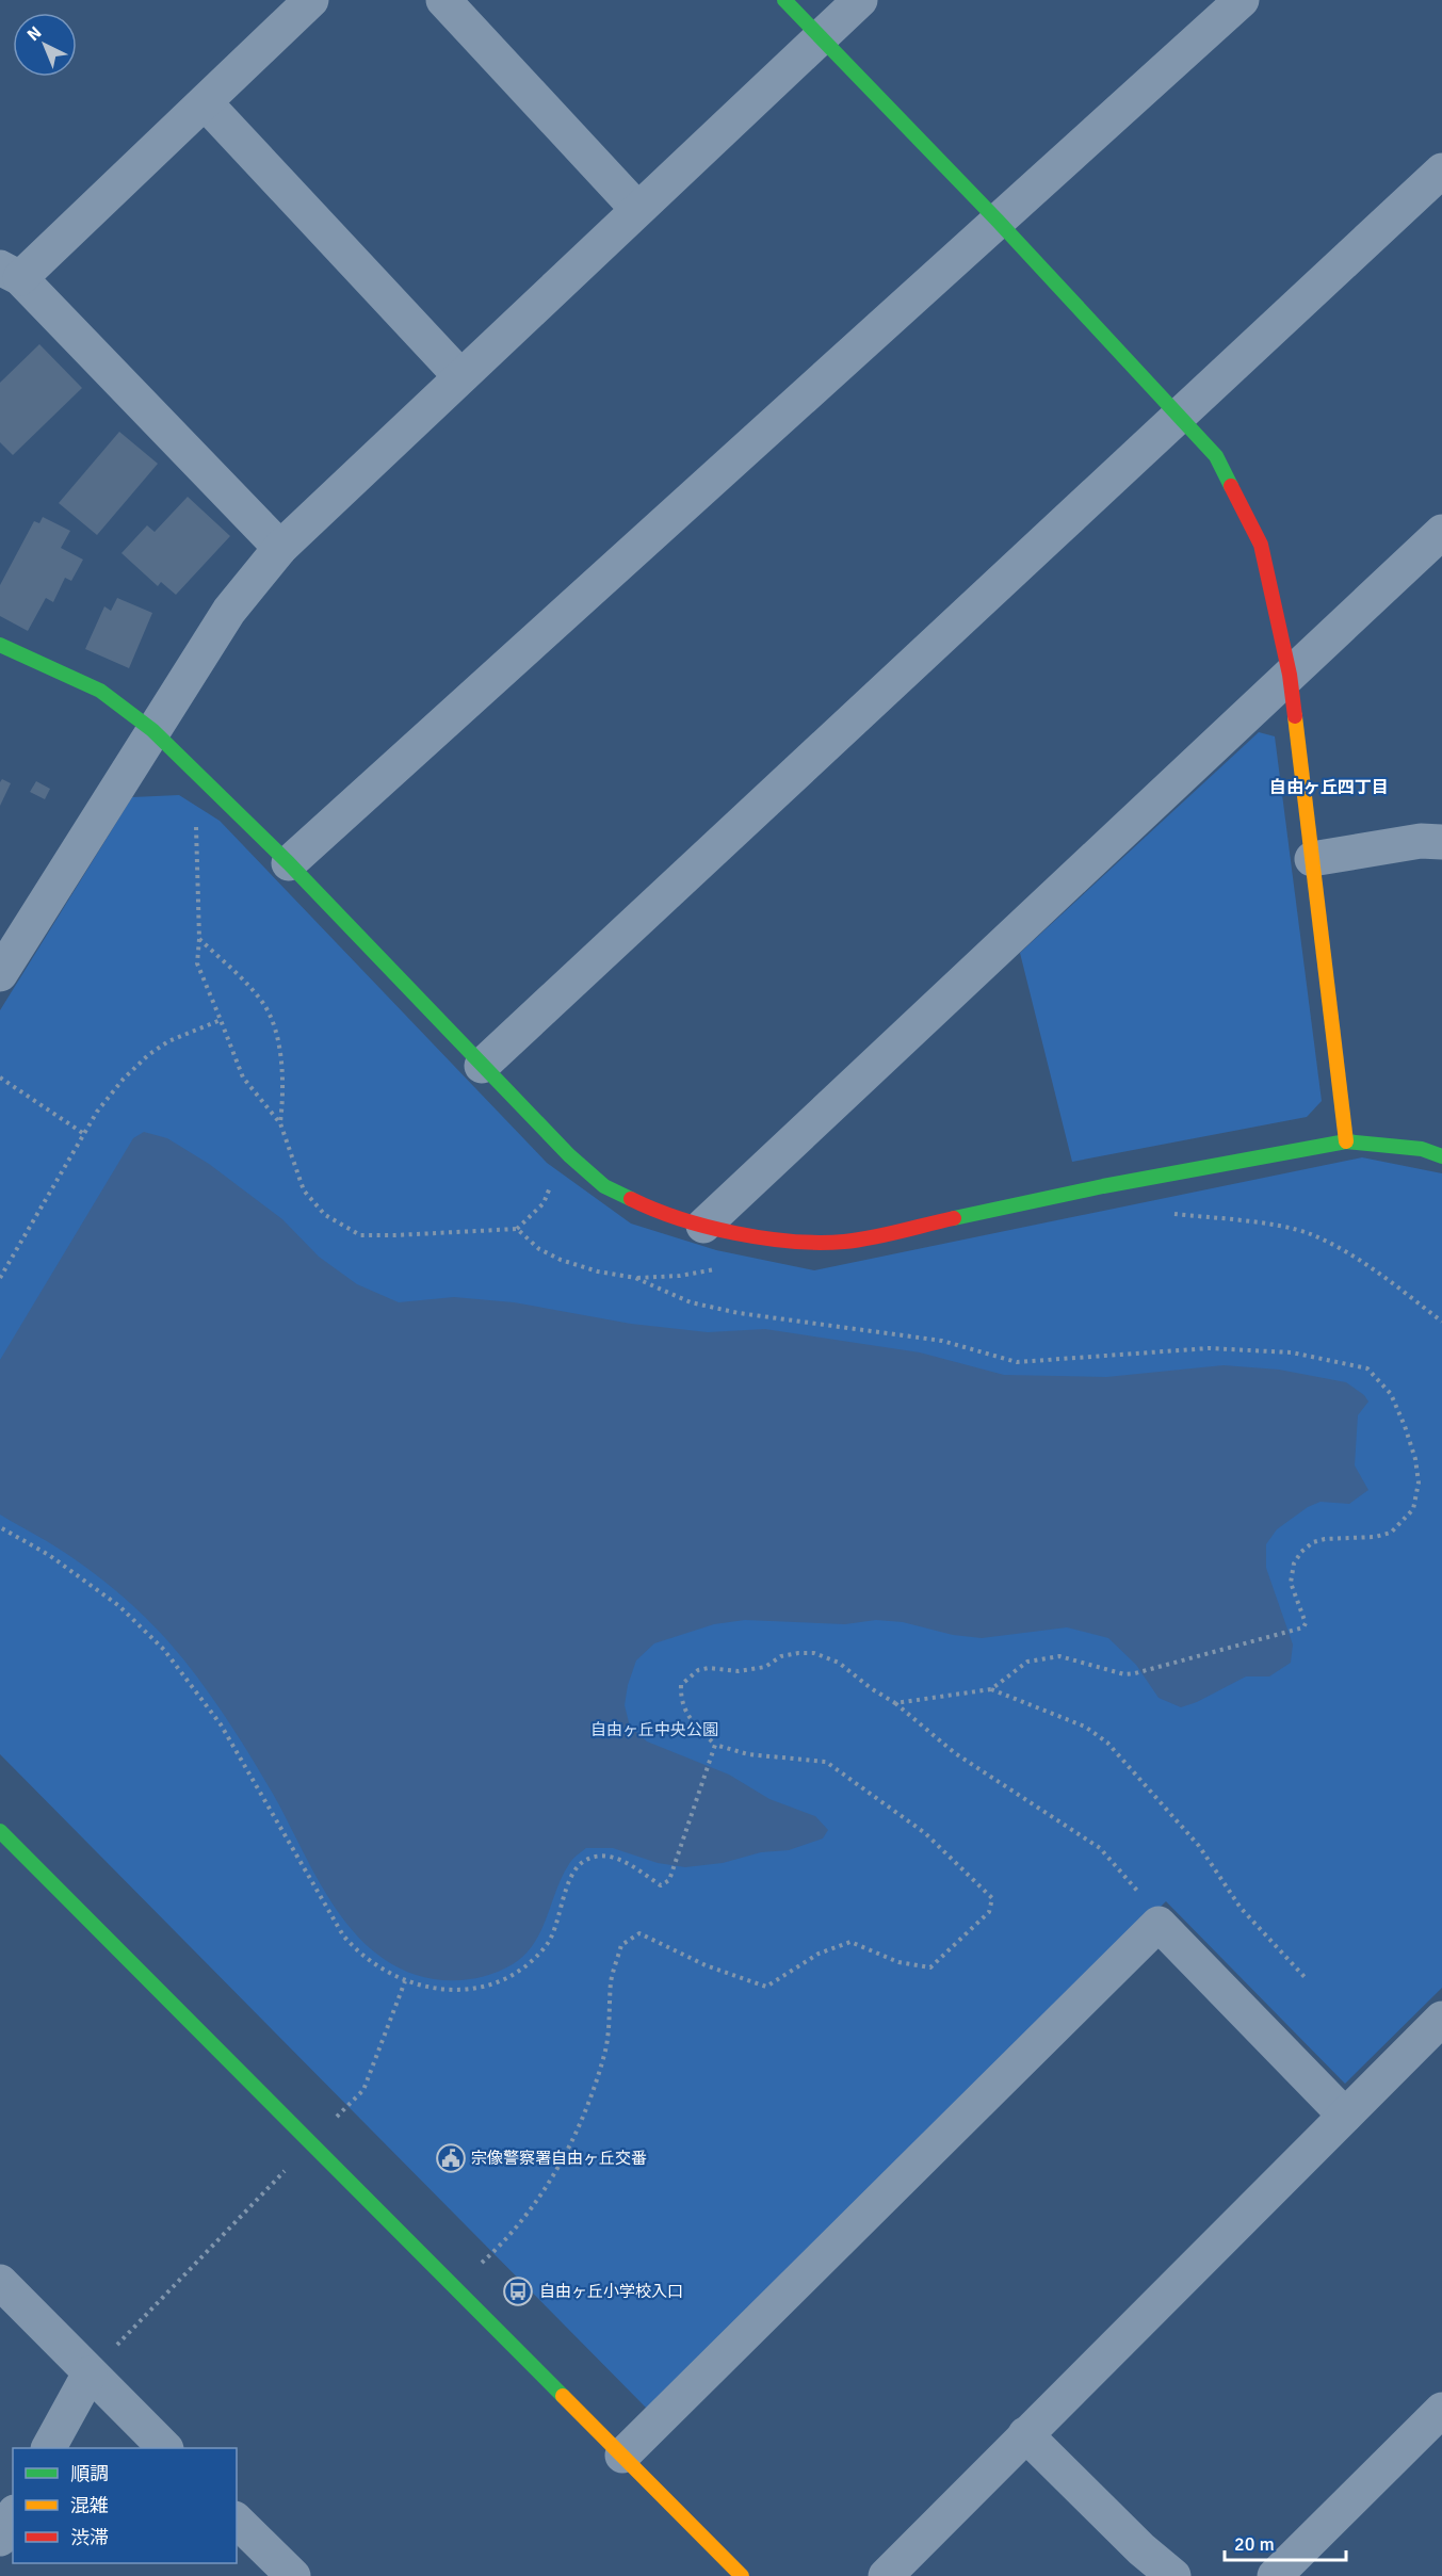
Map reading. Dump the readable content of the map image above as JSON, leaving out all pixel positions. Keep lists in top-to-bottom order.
{
  "districts": ["自由ヶ丘四丁目"],
  "parks": ["自由ヶ丘中央公園"],
  "places": {
    "public building": ["宗像警察署自由ヶ丘交番"],
    "bus stop": ["自由ヶ丘小学校入口"]
  },
  "legend": ["順調", "混雑", "渋滞"],
  "scale_bar": "20 m",
  "north": "top left"
}
